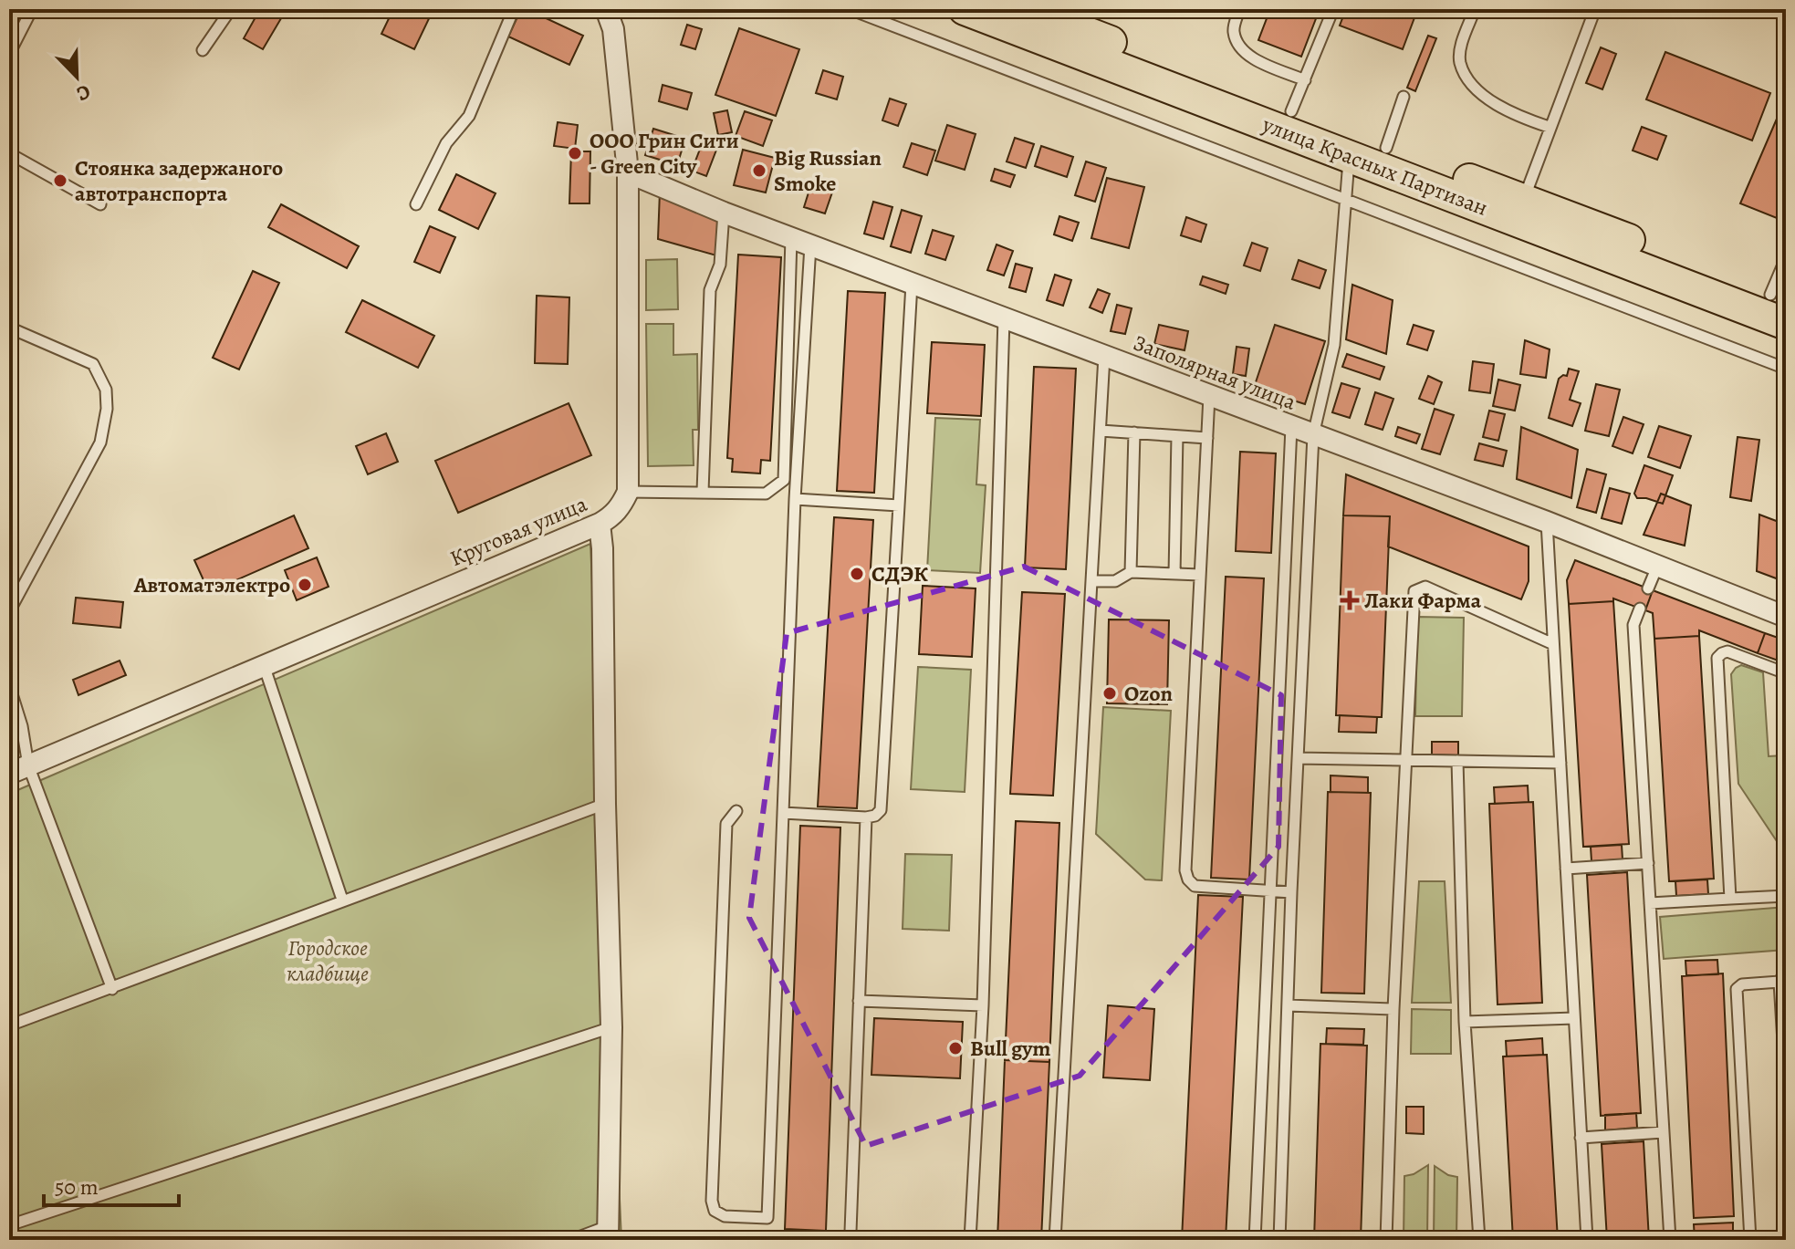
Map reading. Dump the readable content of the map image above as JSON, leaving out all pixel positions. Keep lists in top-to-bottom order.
{
  "streets": {
    "main road": ["улица Красных Партизан"],
    "street": ["Заполярная улица", "Круговая улица"]
  },
  "parks": ["Городское кладбище"],
  "places": {
    "other": [
      "ООО Грин Сити - Green City",
      "Big Russian Smoke",
      "Стоянка задержаного автотранспорта",
      "СДЭК",
      "Автоматэлектро",
      "Ozon",
      "Bull gym"
    ],
    "health": ["Лаки Фарма"]
  },
  "scale_bar": "50 m",
  "north": "bottom right"
}
